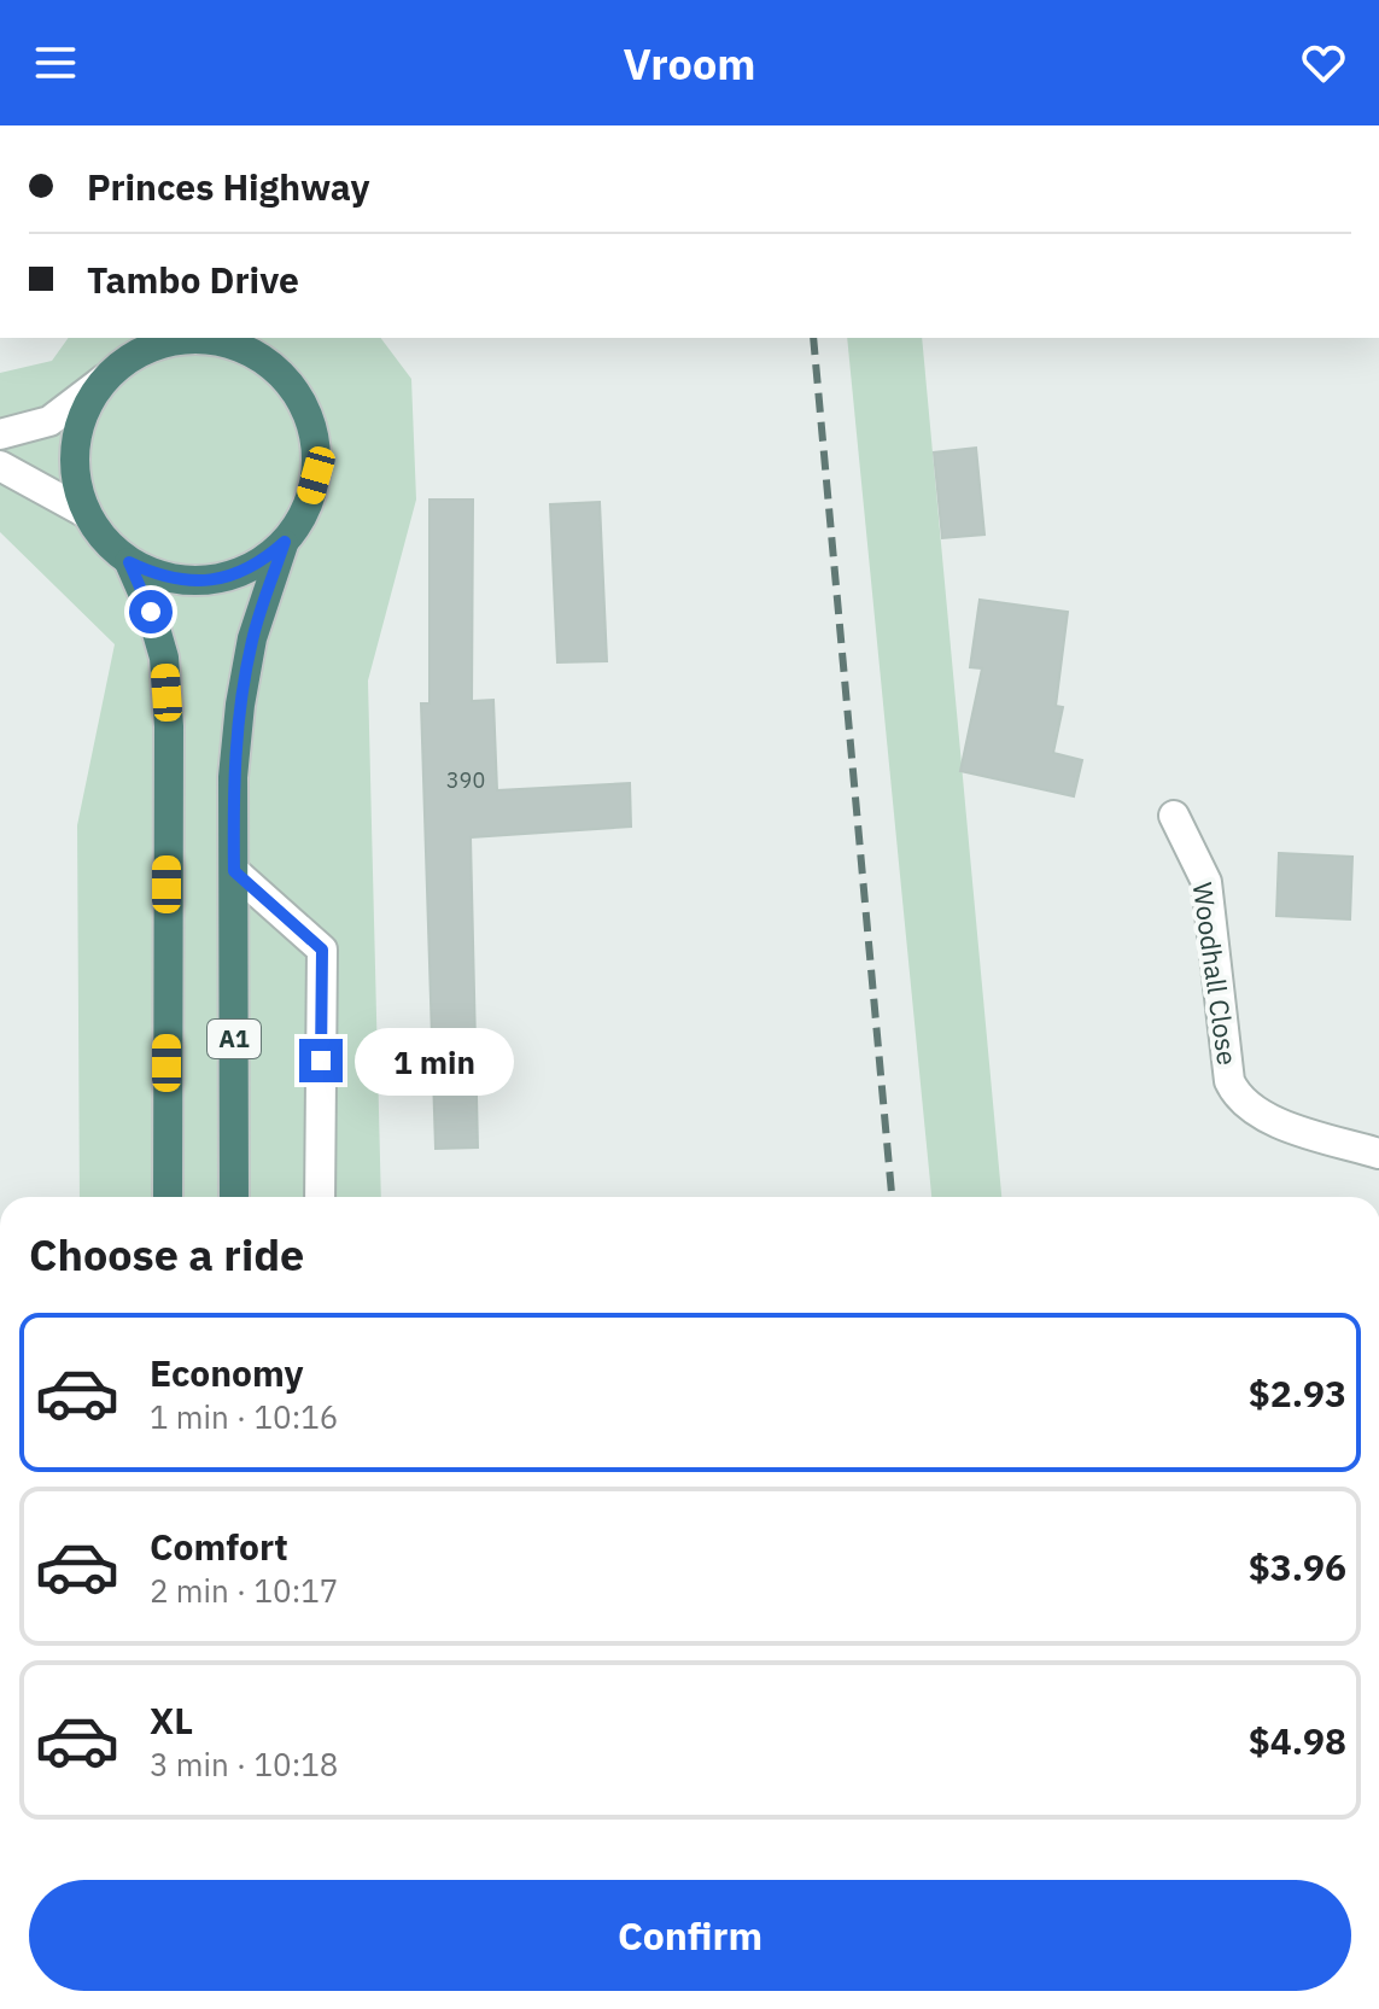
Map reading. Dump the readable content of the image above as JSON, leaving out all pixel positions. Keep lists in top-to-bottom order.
{
  "streets": {
    "highway": ["A1"],
    "street": ["Woodhall Close"]
  },
  "house_numbers": ["390"],
  "page": {
    "header": "Vroom",
    "banner": ["Princes Highway", "Tambo Drive"],
    "bubble": "1 min",
    "heading": "Choose a ride",
    "list": [
      {
        "name": "Economy",
        "note": "1 min · 10:16",
        "value": "$2.93"
      },
      {
        "name": "Comfort",
        "note": "2 min · 10:17",
        "value": "$3.96"
      },
      {
        "name": "XL",
        "note": "3 min · 10:18",
        "value": "$4.98"
      }
    ],
    "buttons": "Confirm"
  }
}
